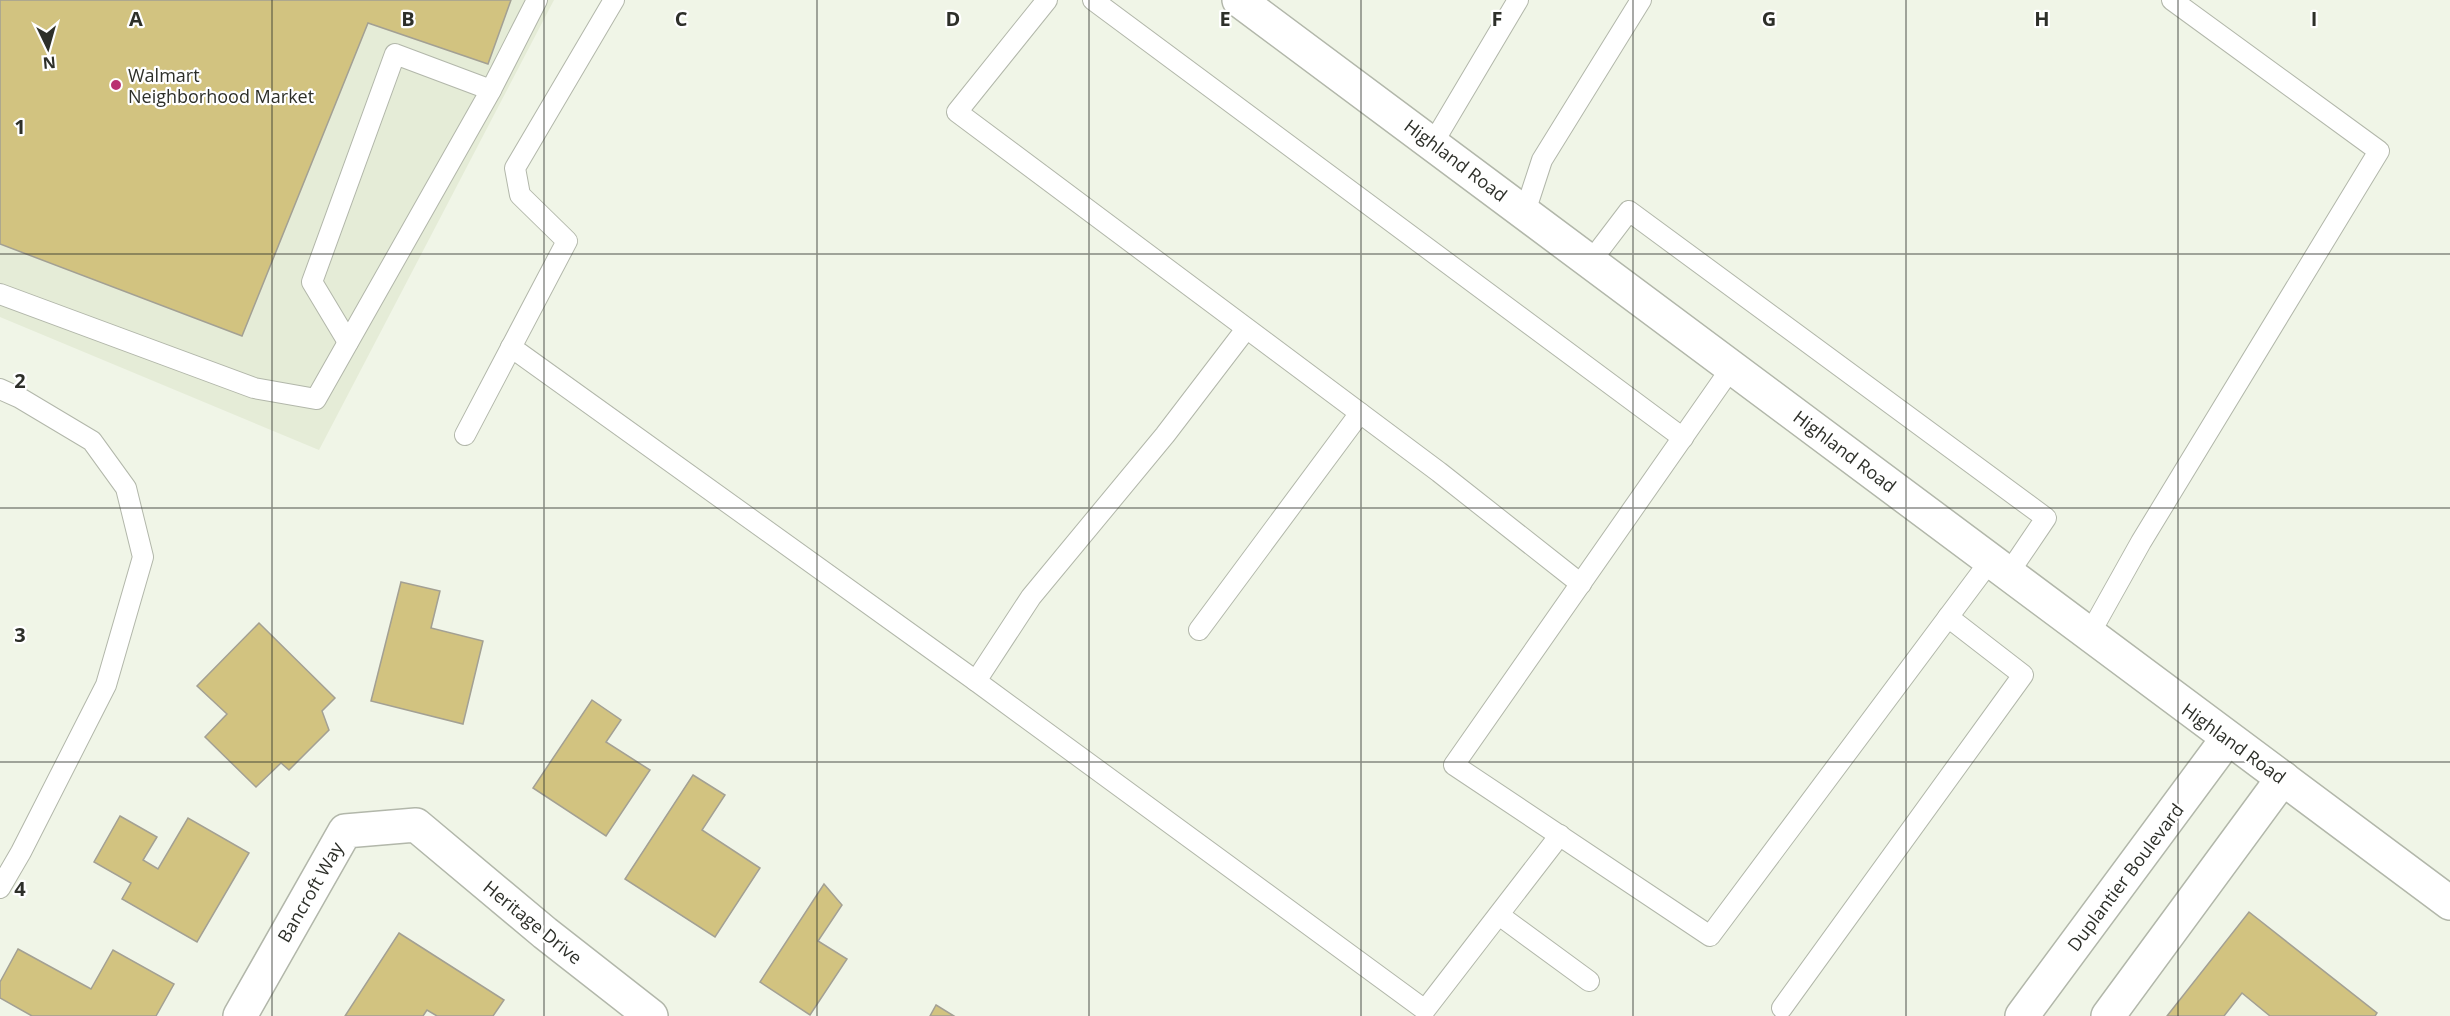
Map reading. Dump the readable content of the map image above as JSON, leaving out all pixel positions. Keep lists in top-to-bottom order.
{
  "streets": {
    "street": [
      "Highland Road",
      "Duplantier Boulevard",
      "Bancroft Way",
      "Heritage Drive"
    ]
  },
  "crossings": [
    ["Highland Road", "Duplantier Boulevard"],
    ["Bancroft Way", "Heritage Drive"]
  ],
  "places": ["Walmart Neighborhood Market"],
  "north": "bottom",
  "grid": {
    "columns": [
      "A",
      "B",
      "C",
      "D",
      "E",
      "F",
      "G",
      "H",
      "I"
    ],
    "rows": [
      "1",
      "2",
      "3",
      "4"
    ]
  }
}
